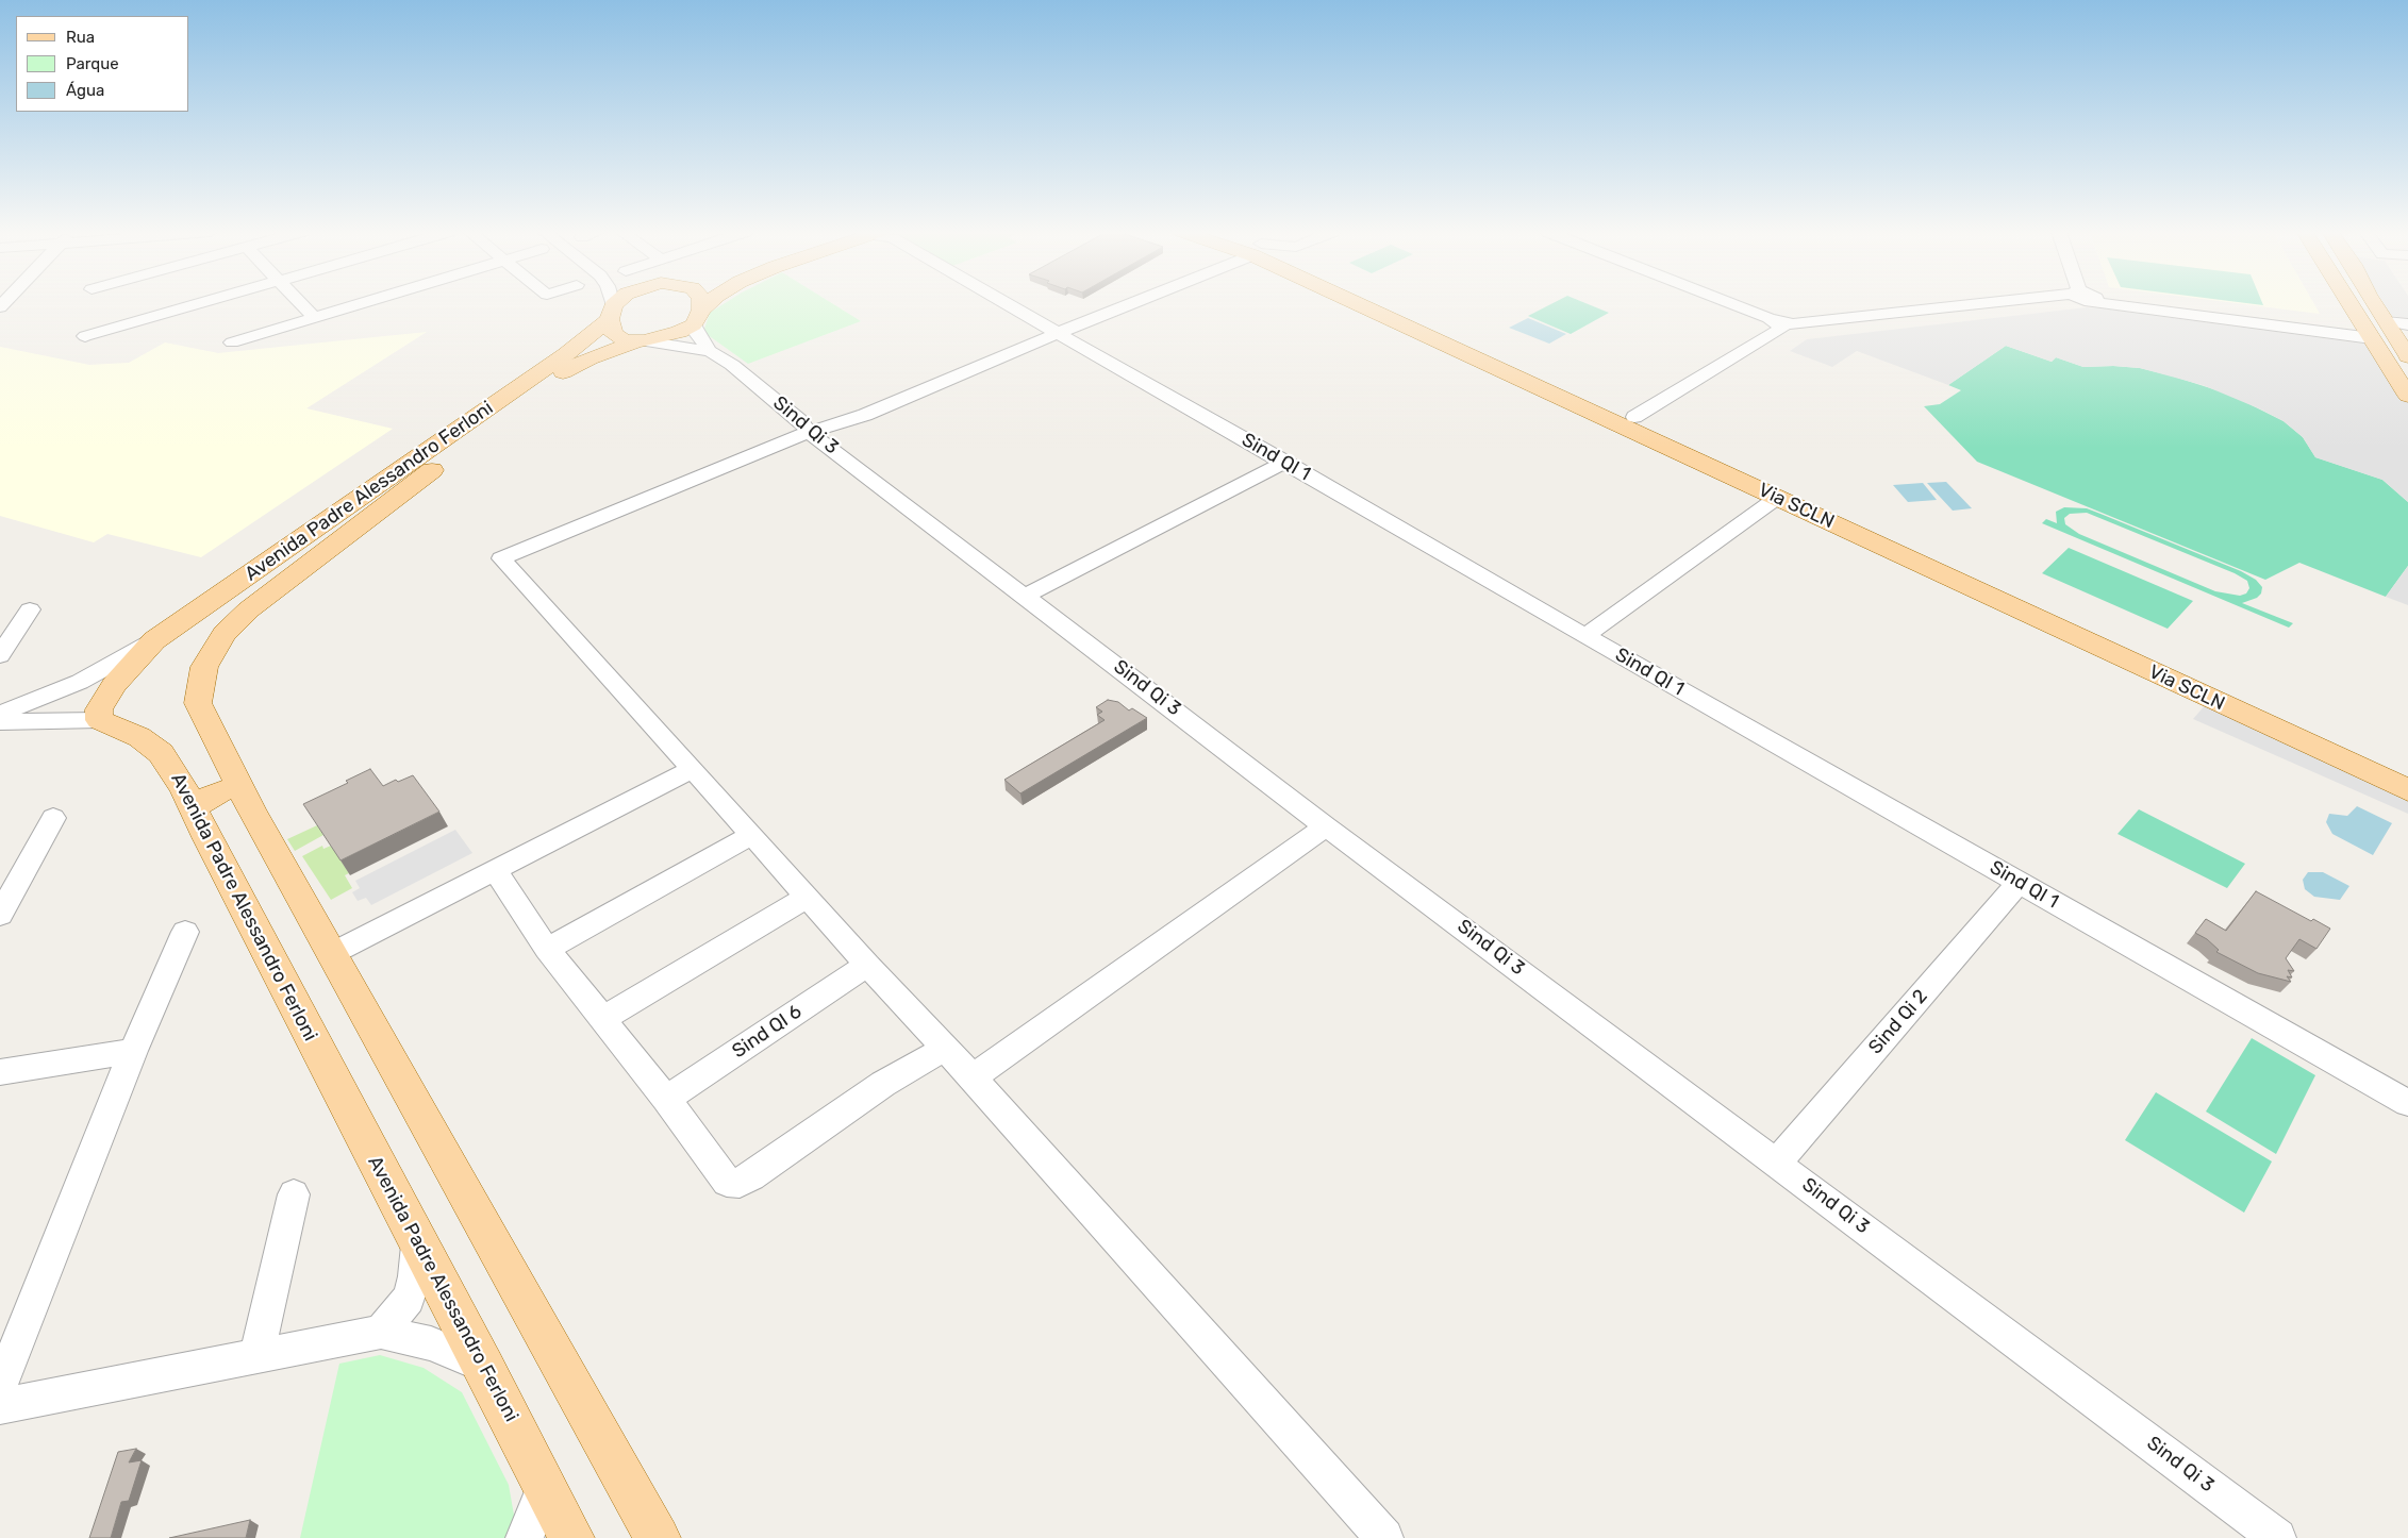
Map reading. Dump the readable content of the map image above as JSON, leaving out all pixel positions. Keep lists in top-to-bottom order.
{
  "streets": {
    "main road": ["Avenida Padre Alessandro Ferloni", "Via SCLN"],
    "street": [
      "Sind Qi 3",
      "Sind QI 1",
      "Sind Qi 2",
      "Sind QI 6"
    ]
  },
  "crossings": [
    ["Sind Qi 3", "Sind Qi 2"],
    ["Sind QI 1", "Sind Qi 2"]
  ],
  "legend": ["Rua", "Parque", "Água"]
}
